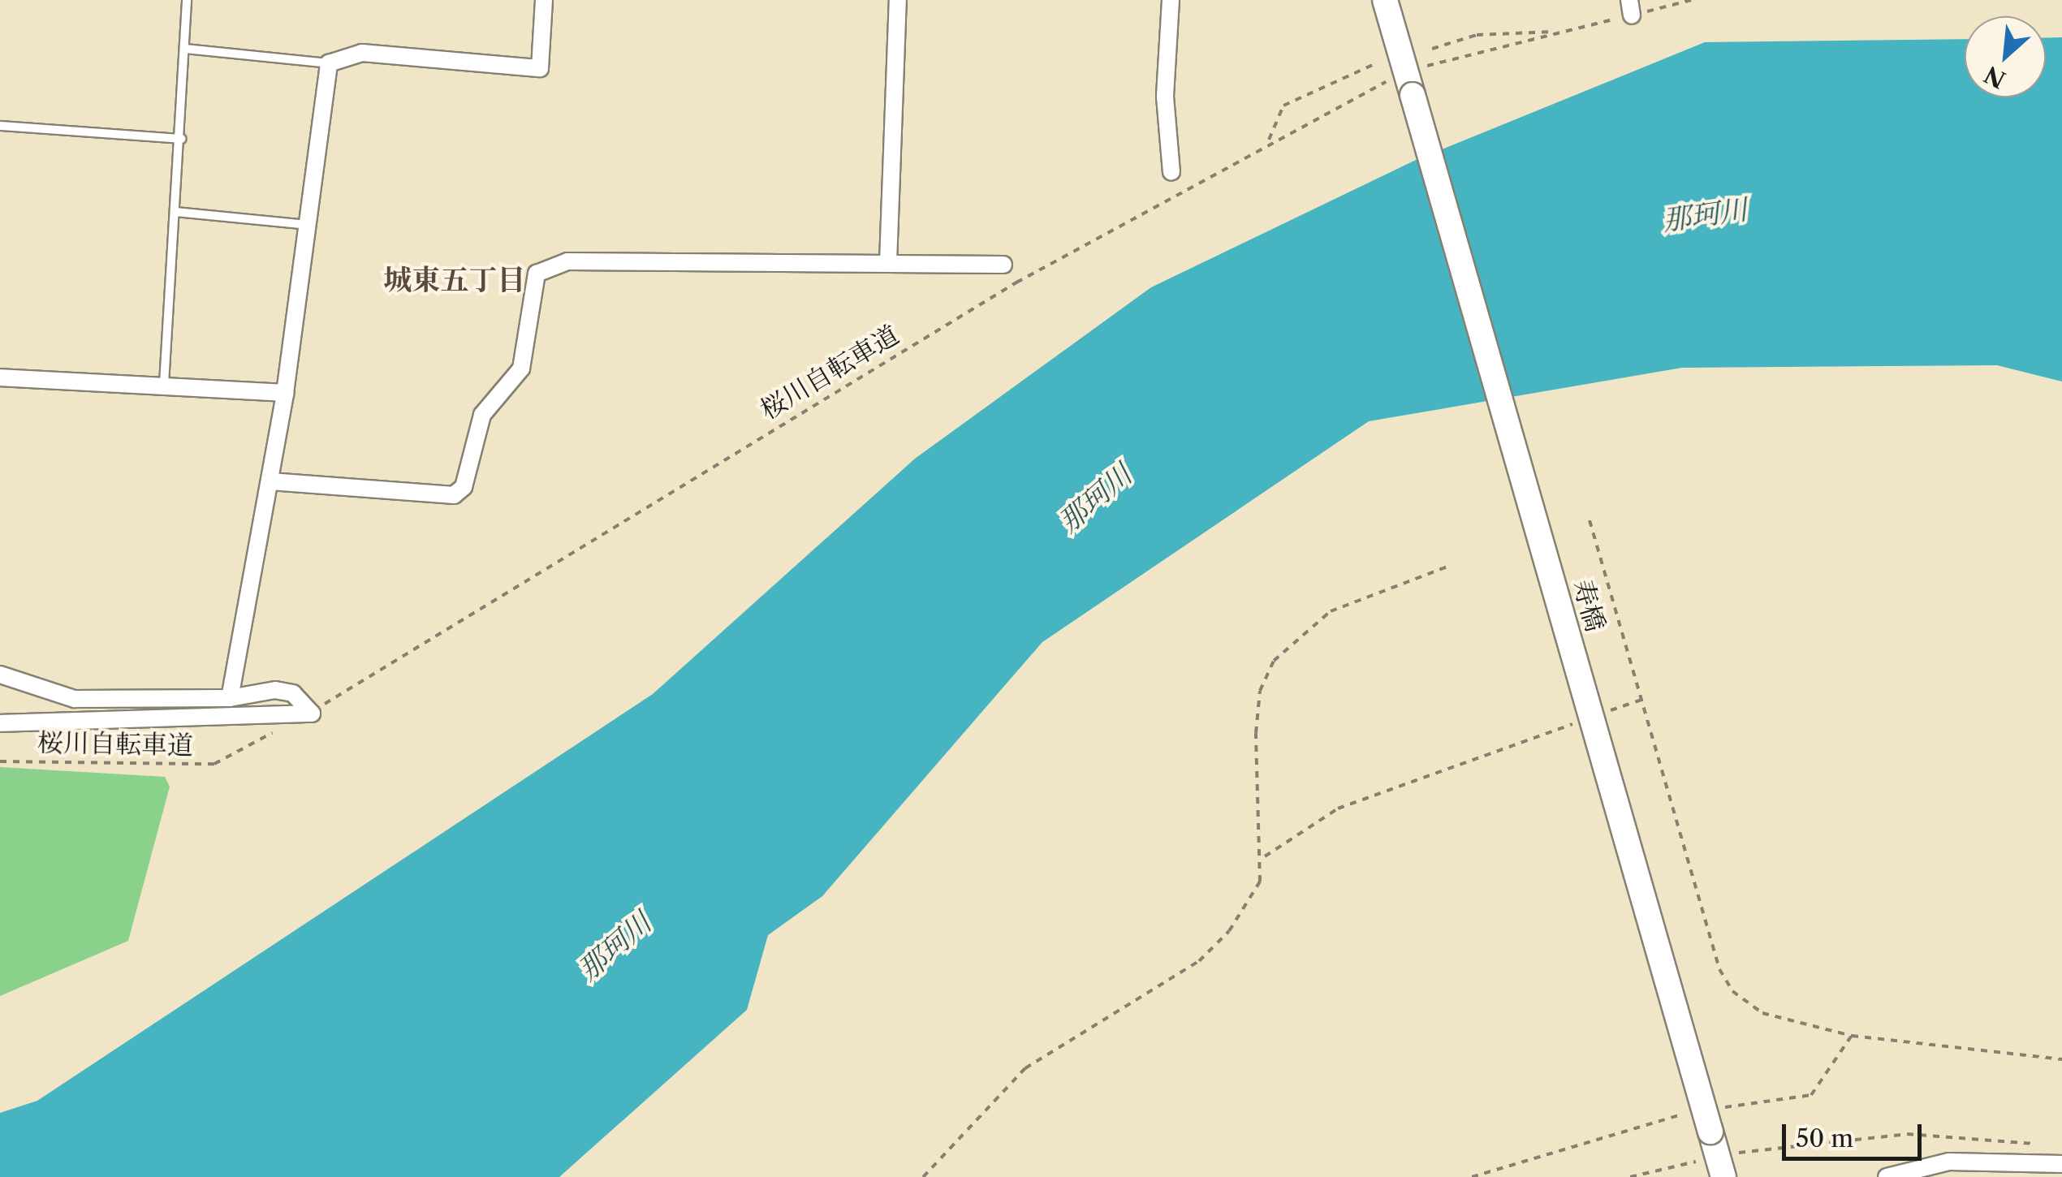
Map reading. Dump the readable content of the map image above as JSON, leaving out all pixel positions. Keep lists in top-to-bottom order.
{
  "streets": {
    "main road": ["寿橋"],
    "path": ["桜川自転車道"]
  },
  "crossings": [
    ["桜川自転車道", "寿橋"]
  ],
  "districts": ["城東五丁目"],
  "water": ["那珂川"],
  "scale_bar": "50 m",
  "north": "bottom left"
}
